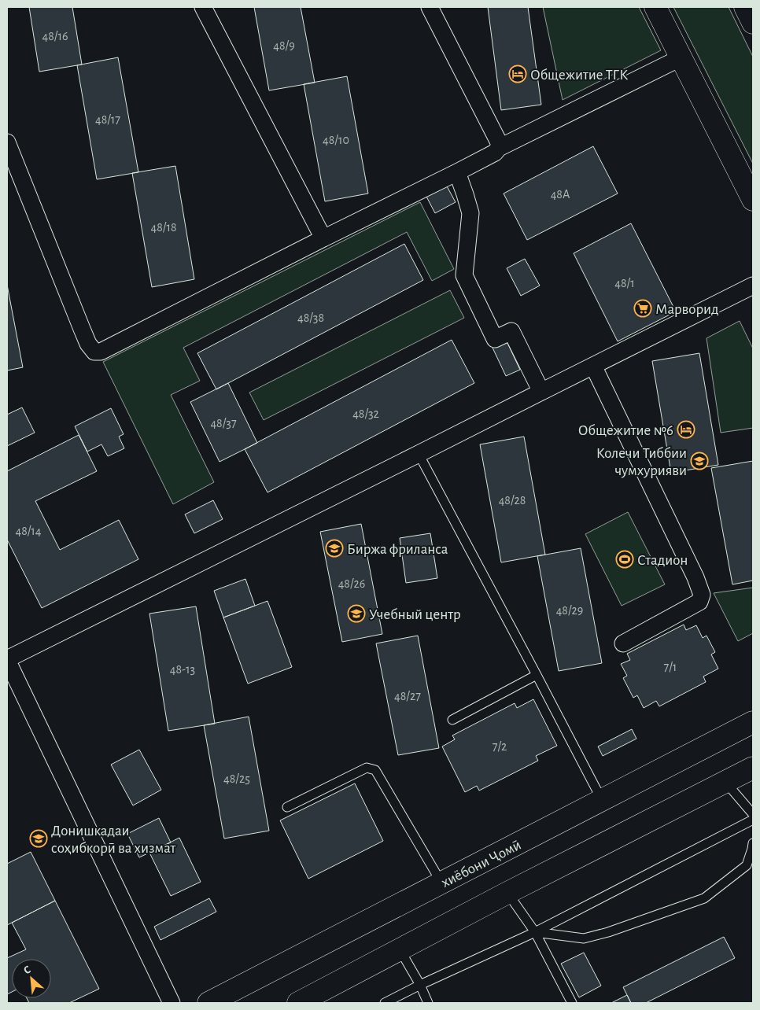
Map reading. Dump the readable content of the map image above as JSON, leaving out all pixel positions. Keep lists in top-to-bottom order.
{
  "streets": {
    "main road": ["хиёбони Ҷомӣ"]
  },
  "places": {
    "hotel": ["Общежитие ТГК", "Общежитие №6"],
    "supermarket": ["Марворид"],
    "school or university": [
      "Колечи Тиббии чумхурияви",
      "Биржа фриланса",
      "Учебный центр",
      "Донишкадаи соҳибкорӣ ва хизмат"
    ],
    "sports": ["Стадион"]
  },
  "house_numbers": [
    "48/16",
    "48/9",
    "48/17",
    "48/10",
    "48А",
    "48/18",
    "48/1",
    "48/38",
    "48/32",
    "48/37",
    "48/28",
    "48/14",
    "48/26",
    "48/29",
    "7/1",
    "48-13",
    "48/27",
    "7/2",
    "48/25"
  ],
  "north": "top left"
}
